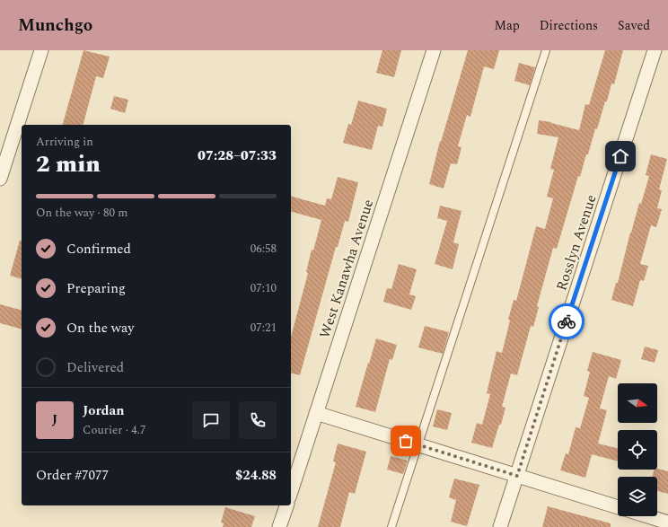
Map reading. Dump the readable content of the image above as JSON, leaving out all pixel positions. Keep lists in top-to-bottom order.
{
  "streets": {
    "street": ["Rosslyn Avenue", "West Kanawha Avenue"]
  },
  "north": "right",
  "page": {
    "header": "Munchgo",
    "nav": ["Map", "Directions", "Saved"],
    "heading": ["2 min", "Arriving in", "07:28–07:33"],
    "panel": [
      "Jordan",
      "Courier · 4.7",
      "Order #7077",
      "$24.88"
    ],
    "bar": "On the way · 80 m",
    "list": [
      ["Confirmed", "06:58"],
      ["Preparing", "07:10"],
      ["On the way", "07:21"],
      "Delivered"
    ],
    "round": "J"
  }
}
